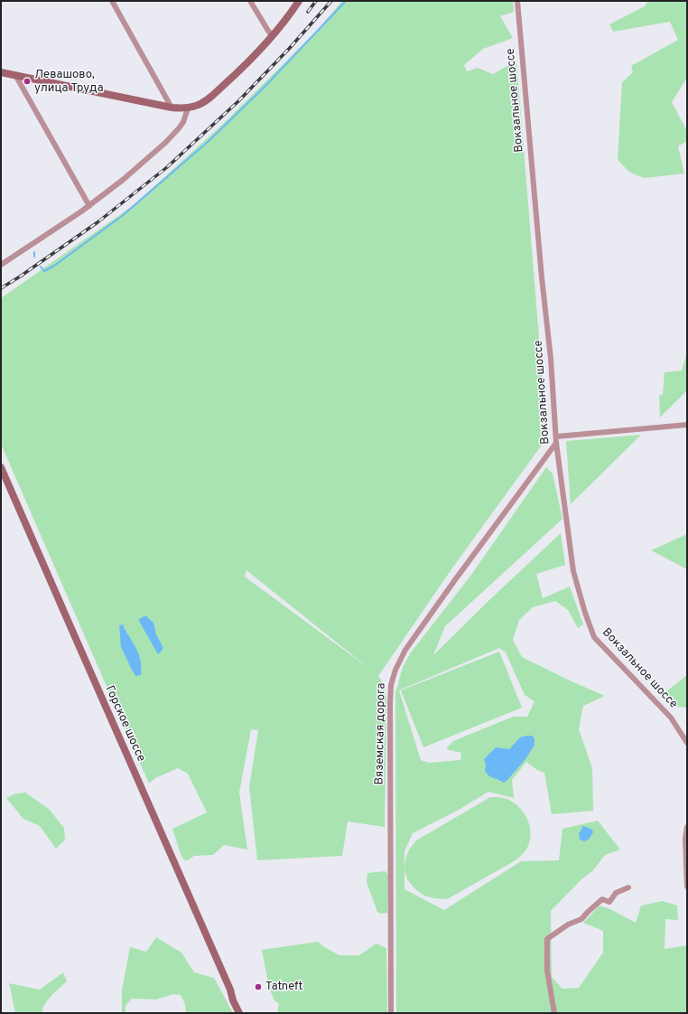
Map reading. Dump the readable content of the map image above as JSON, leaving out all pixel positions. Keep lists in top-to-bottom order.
{
  "streets": {
    "main road": ["Горское шоссе"],
    "street": ["Вокзальное шоссе", "Вяземская дорога"]
  },
  "crossings": [
    ["Вокзальное шоссе", "Вяземская дорога"]
  ],
  "places": ["Левашово, улица Труда", "Tatneft"]
}
